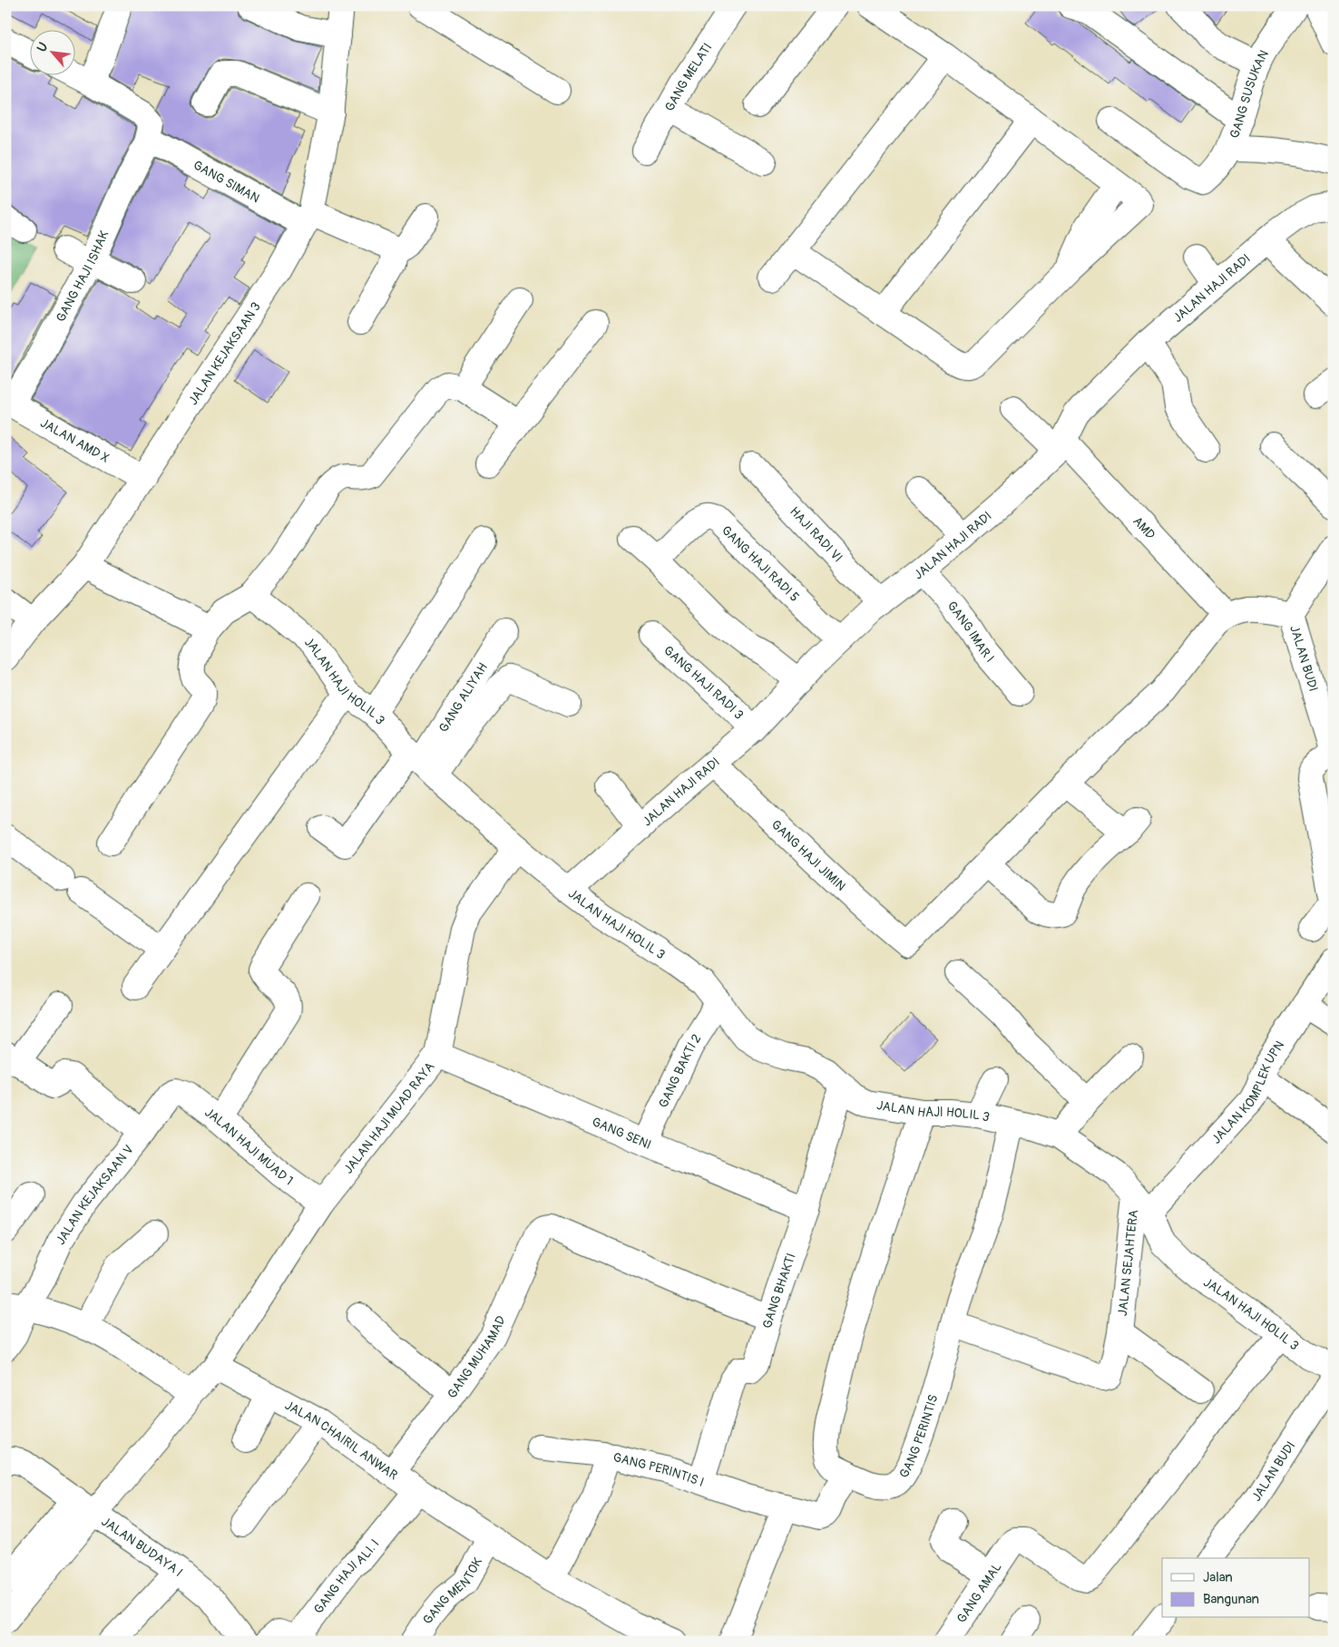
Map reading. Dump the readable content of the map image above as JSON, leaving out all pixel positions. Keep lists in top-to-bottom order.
{
  "streets": {
    "street": [
      "GANG MELATI",
      "GANG SUSUKAN",
      "GANG SIMAN",
      "GANG HAJI ISHAK",
      "JALAN HAJI RADI",
      "JALAN KEJAKSAAN 3",
      "JALAN AMD X",
      "AMD",
      "HAJI RADI VI",
      "GANG HAJI RADI 5",
      "GANG IMAR I",
      "JALAN BUDI",
      "JALAN HAJI HOLIL 3",
      "GANG HAJI RADI 3",
      "GANG ALIYAH",
      "GANG HAJI JIMIN",
      "GANG BAKTI 2",
      "JALAN KOMPLEK UPN",
      "JALAN HAJI MUAD RAYA",
      "GANG SENI",
      "JALAN HAJI MUAD 1",
      "JALAN KEJAKSAAN V",
      "JALAN SEJAHTERA",
      "GANG BHAKTI",
      "GANG MUHAMAD",
      "GANG PERINTIS",
      "JALAN CHAIRIL ANWAR",
      "GANG PERINTIS I",
      "JALAN BUDAYA I",
      "GANG HAJI ALI. I",
      "GANG MENTOK",
      "GANG AMAL"
    ]
  },
  "crossings": [
    ["GANG SIMAN", "GANG HAJI ISHAK"],
    ["GANG SIMAN", "JALAN KEJAKSAAN 3"],
    ["GANG HAJI ISHAK", "JALAN AMD X"],
    ["JALAN HAJI RADI", "AMD"],
    ["JALAN HAJI RADI", "HAJI RADI VI"],
    ["JALAN HAJI RADI", "GANG HAJI RADI 5"],
    ["JALAN HAJI RADI", "GANG IMAR I"],
    ["JALAN HAJI RADI", "JALAN HAJI HOLIL 3"],
    ["JALAN HAJI RADI", "GANG HAJI RADI 3"],
    ["JALAN HAJI RADI", "GANG HAJI JIMIN"],
    ["JALAN KEJAKSAAN 3", "JALAN AMD X"],
    ["JALAN HAJI HOLIL 3", "GANG ALIYAH"],
    ["JALAN HAJI HOLIL 3", "GANG BAKTI 2"],
    ["JALAN HAJI HOLIL 3", "JALAN KOMPLEK UPN"],
    ["JALAN HAJI HOLIL 3", "JALAN HAJI MUAD RAYA"],
    ["JALAN HAJI HOLIL 3", "JALAN SEJAHTERA"],
    ["JALAN HAJI HOLIL 3", "GANG BHAKTI"],
    ["JALAN HAJI HOLIL 3", "GANG PERINTIS"],
    ["JALAN HAJI HOLIL 3", "GANG AMAL"],
    ["GANG BAKTI 2", "GANG SENI"],
    ["JALAN KOMPLEK UPN", "JALAN SEJAHTERA"],
    ["JALAN HAJI MUAD RAYA", "GANG SENI"],
    ["JALAN HAJI MUAD RAYA", "JALAN HAJI MUAD 1"],
    ["JALAN HAJI MUAD RAYA", "JALAN CHAIRIL ANWAR"],
    ["GANG SENI", "GANG BHAKTI"],
    ["JALAN HAJI MUAD 1", "JALAN KEJAKSAAN V"],
    ["JALAN SEJAHTERA", "GANG PERINTIS"],
    ["GANG BHAKTI", "GANG MUHAMAD"],
    ["GANG BHAKTI", "GANG PERINTIS I"],
    ["GANG MUHAMAD", "JALAN CHAIRIL ANWAR"],
    ["GANG PERINTIS", "GANG PERINTIS I"],
    ["JALAN CHAIRIL ANWAR", "GANG PERINTIS I"],
    ["JALAN CHAIRIL ANWAR", "GANG HAJI ALI. I"],
    ["JALAN CHAIRIL ANWAR", "GANG MENTOK"]
  ],
  "legend": ["Jalan", "Bangunan"],
  "north": "top left"
}
